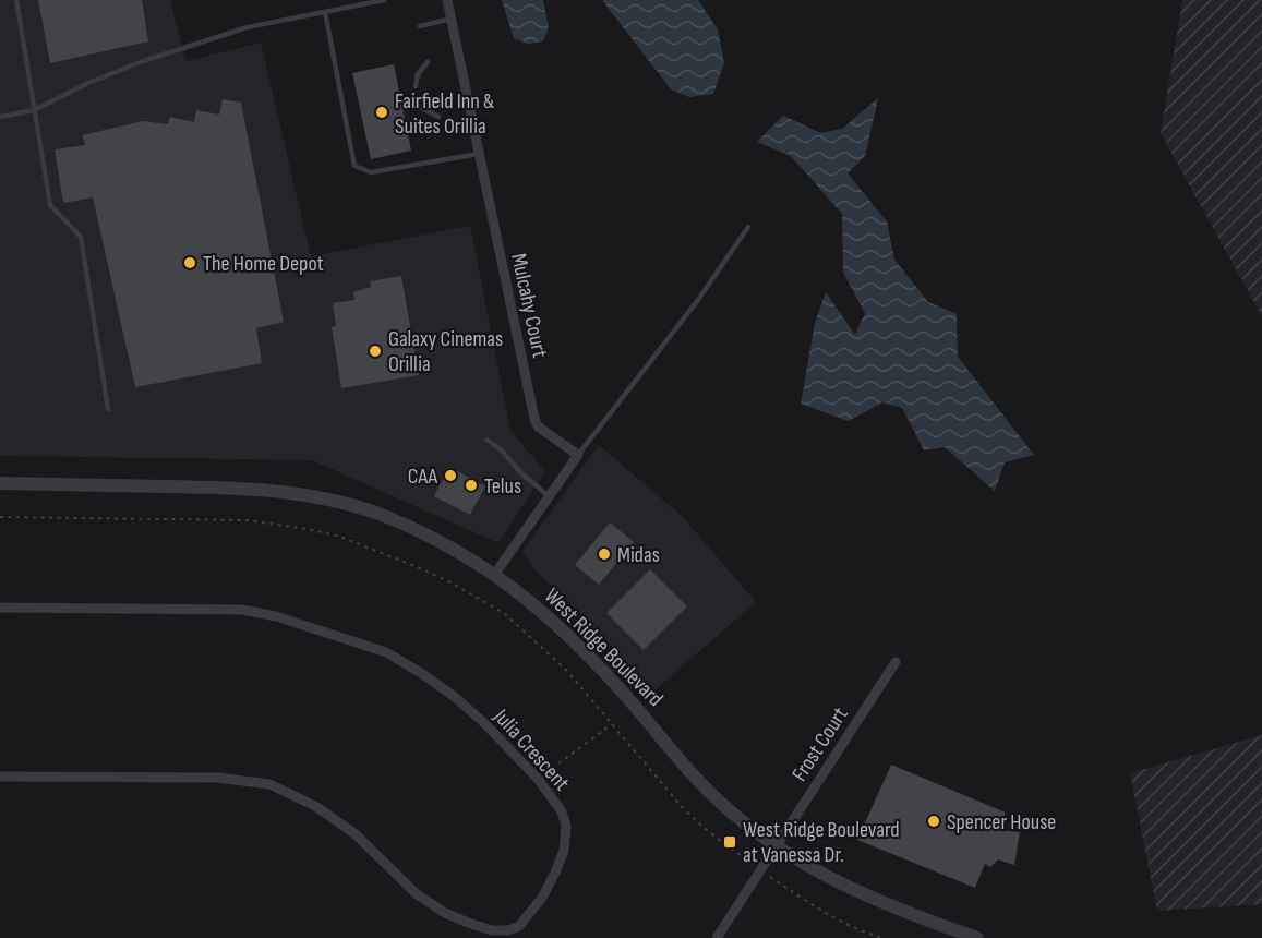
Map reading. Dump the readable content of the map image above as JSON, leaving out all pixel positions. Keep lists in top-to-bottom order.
{
  "streets": {
    "street": [
      "Mulcahy Court",
      "West Ridge Boulevard",
      "Frost Court",
      "Julia Crescent"
    ]
  },
  "crossings": [
    ["West Ridge Boulevard", "Frost Court"]
  ],
  "places": {
    "other": [
      "Fairfield Inn & Suites Orillia",
      "The Home Depot",
      "Galaxy Cinemas Orillia",
      "CAA",
      "Telus",
      "Midas",
      "Spencer House"
    ],
    "transit": ["West Ridge Boulevard at Vanessa Dr."]
  }
}
